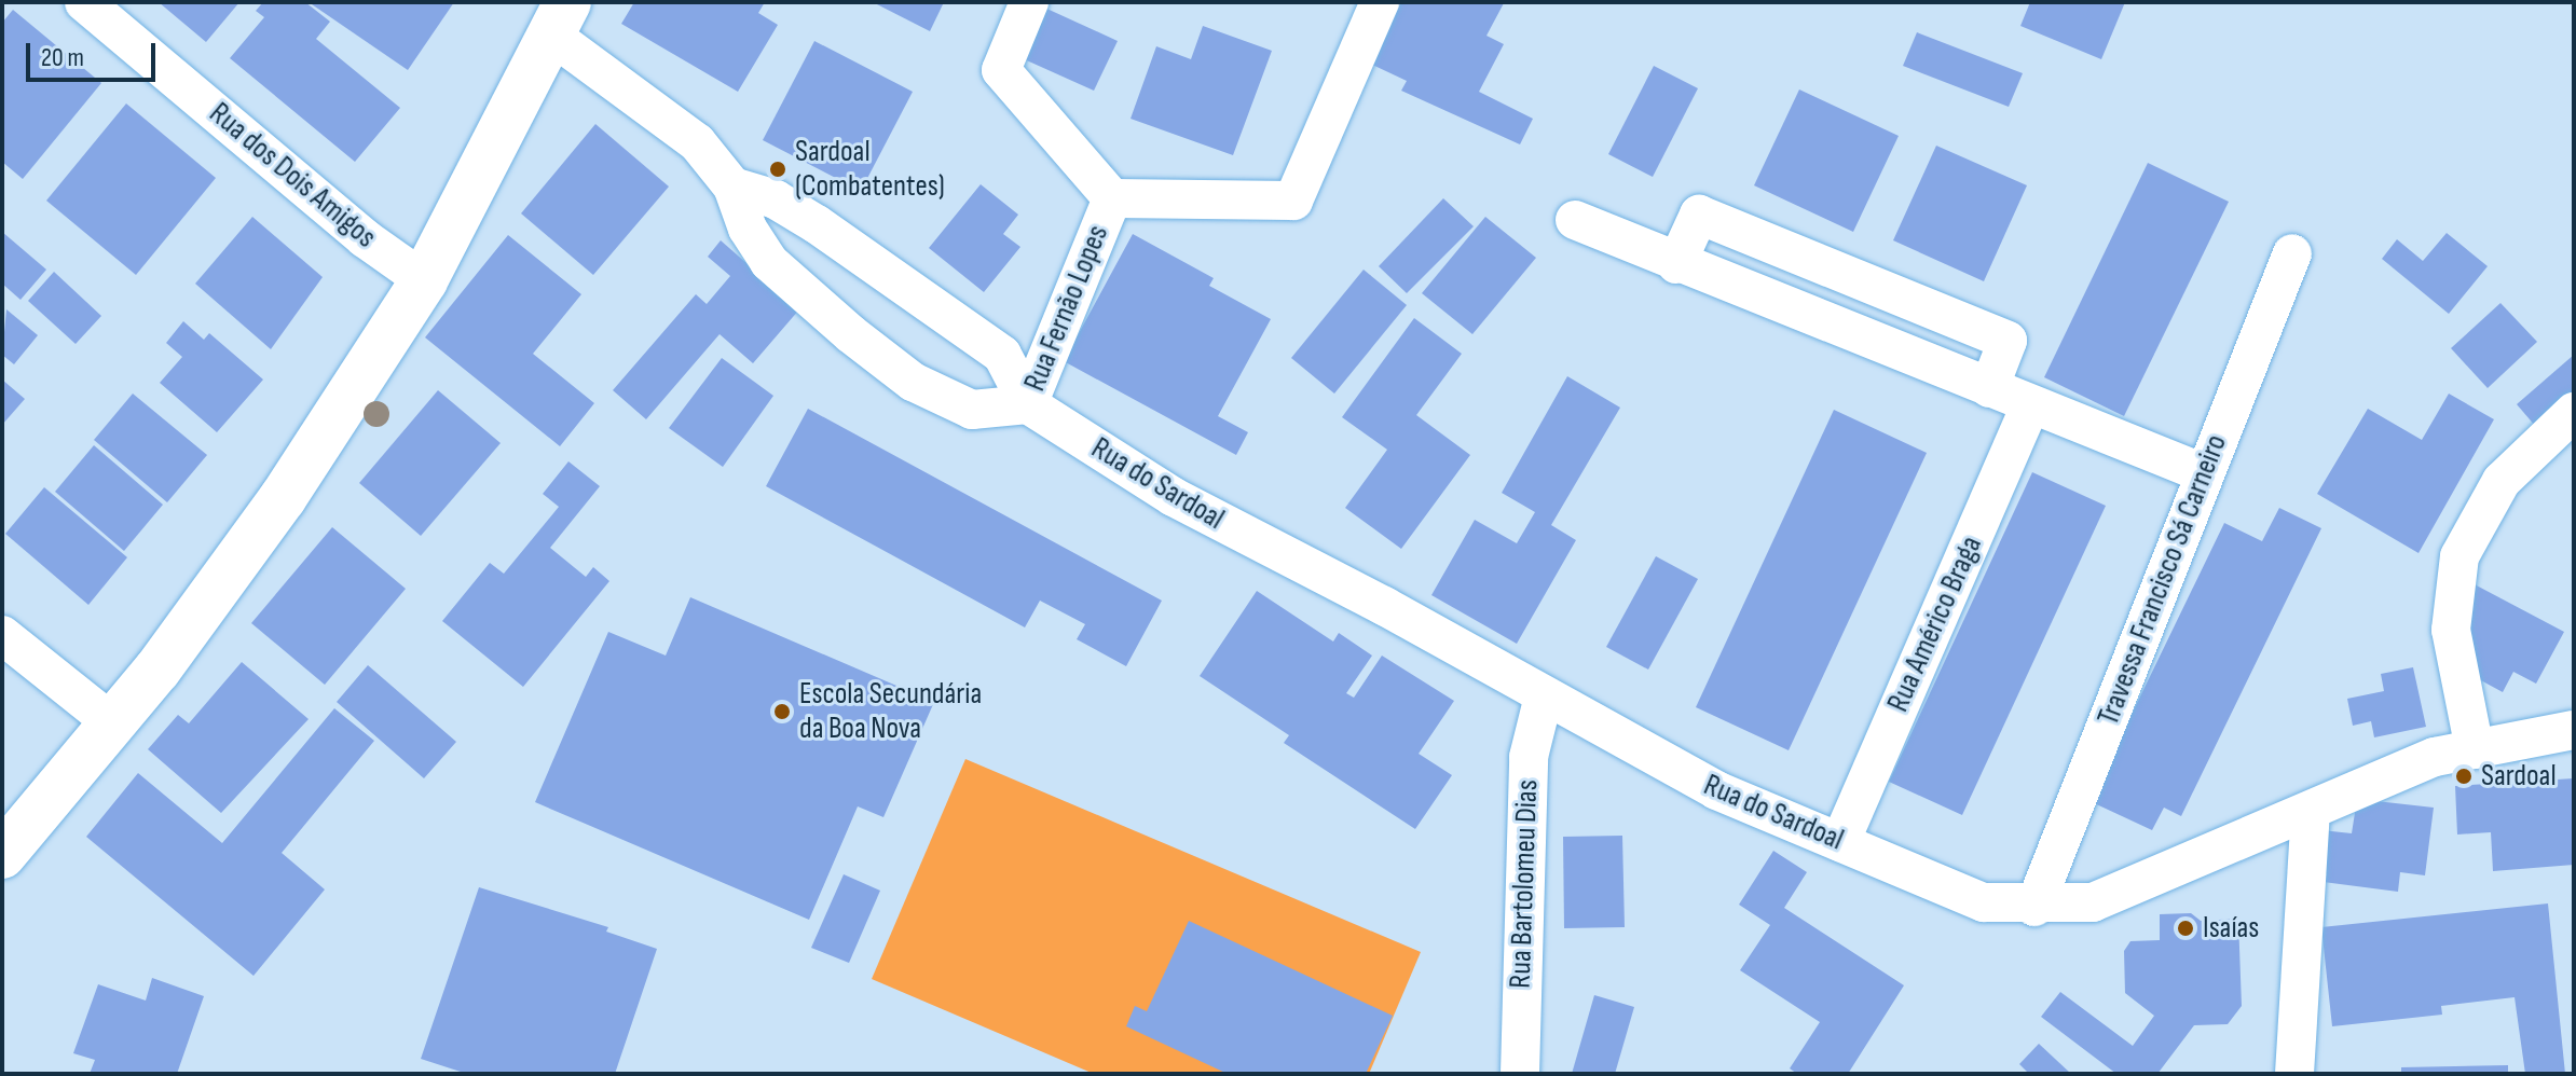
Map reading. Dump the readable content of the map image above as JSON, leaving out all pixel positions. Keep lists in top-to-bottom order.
{
  "streets": {
    "street": [
      "Rua dos Dois Amigos",
      "Rua Fernão Lopes",
      "Rua do Sardoal",
      "Travessa Francisco Sá Carneiro",
      "Rua Américo Braga",
      "Rua Bartolomeu Dias"
    ]
  },
  "crossings": [
    ["Rua Fernão Lopes", "Rua do Sardoal"],
    ["Rua do Sardoal", "Travessa Francisco Sá Carneiro"],
    ["Rua do Sardoal", "Rua Américo Braga"],
    ["Rua do Sardoal", "Rua Bartolomeu Dias"]
  ],
  "places": [
    "Sardoal (Combatentes)",
    "Escola Secundária da Boa Nova",
    "Sardoal",
    "Isaías"
  ],
  "scale_bar": "20 m"
}
